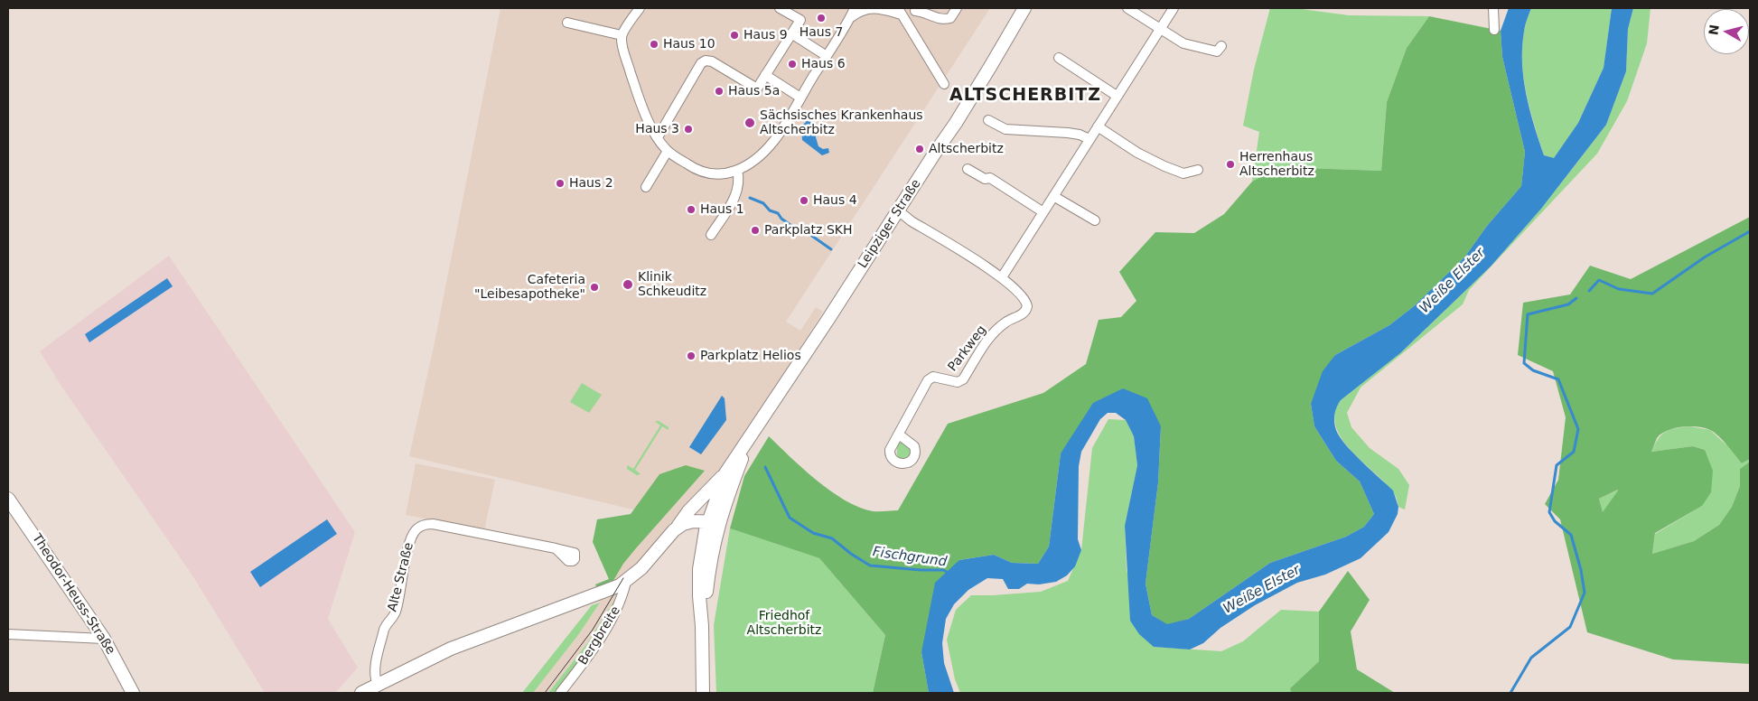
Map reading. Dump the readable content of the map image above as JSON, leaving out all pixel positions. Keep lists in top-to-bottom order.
{
  "streets": {
    "street": [
      "Leipziger Straße",
      "Parkweg",
      "Alte Straße",
      "Theodor-Heuss-Straße",
      "Bergbreite"
    ]
  },
  "crossings": [
    ["Leipziger Straße", "Bergbreite"]
  ],
  "districts": ["ALTSCHERBITZ"],
  "water": ["Weiße Elster", "Fischgrund"],
  "parks": ["Friedhof Altscherbitz"],
  "places": [
    "Haus 7",
    "Haus 9",
    "Haus 10",
    "Haus 6",
    "Haus 5a",
    "Sächsisches Krankenhaus Altscherbitz",
    "Haus 3",
    "Altscherbitz",
    "Herrenhaus Altscherbitz",
    "Haus 2",
    "Haus 4",
    "Haus 1",
    "Parkplatz SKH",
    "Klinik Schkeuditz",
    "Cafeteria \"Leibesapotheke\"",
    "Parkplatz Helios"
  ],
  "north": "left"
}
